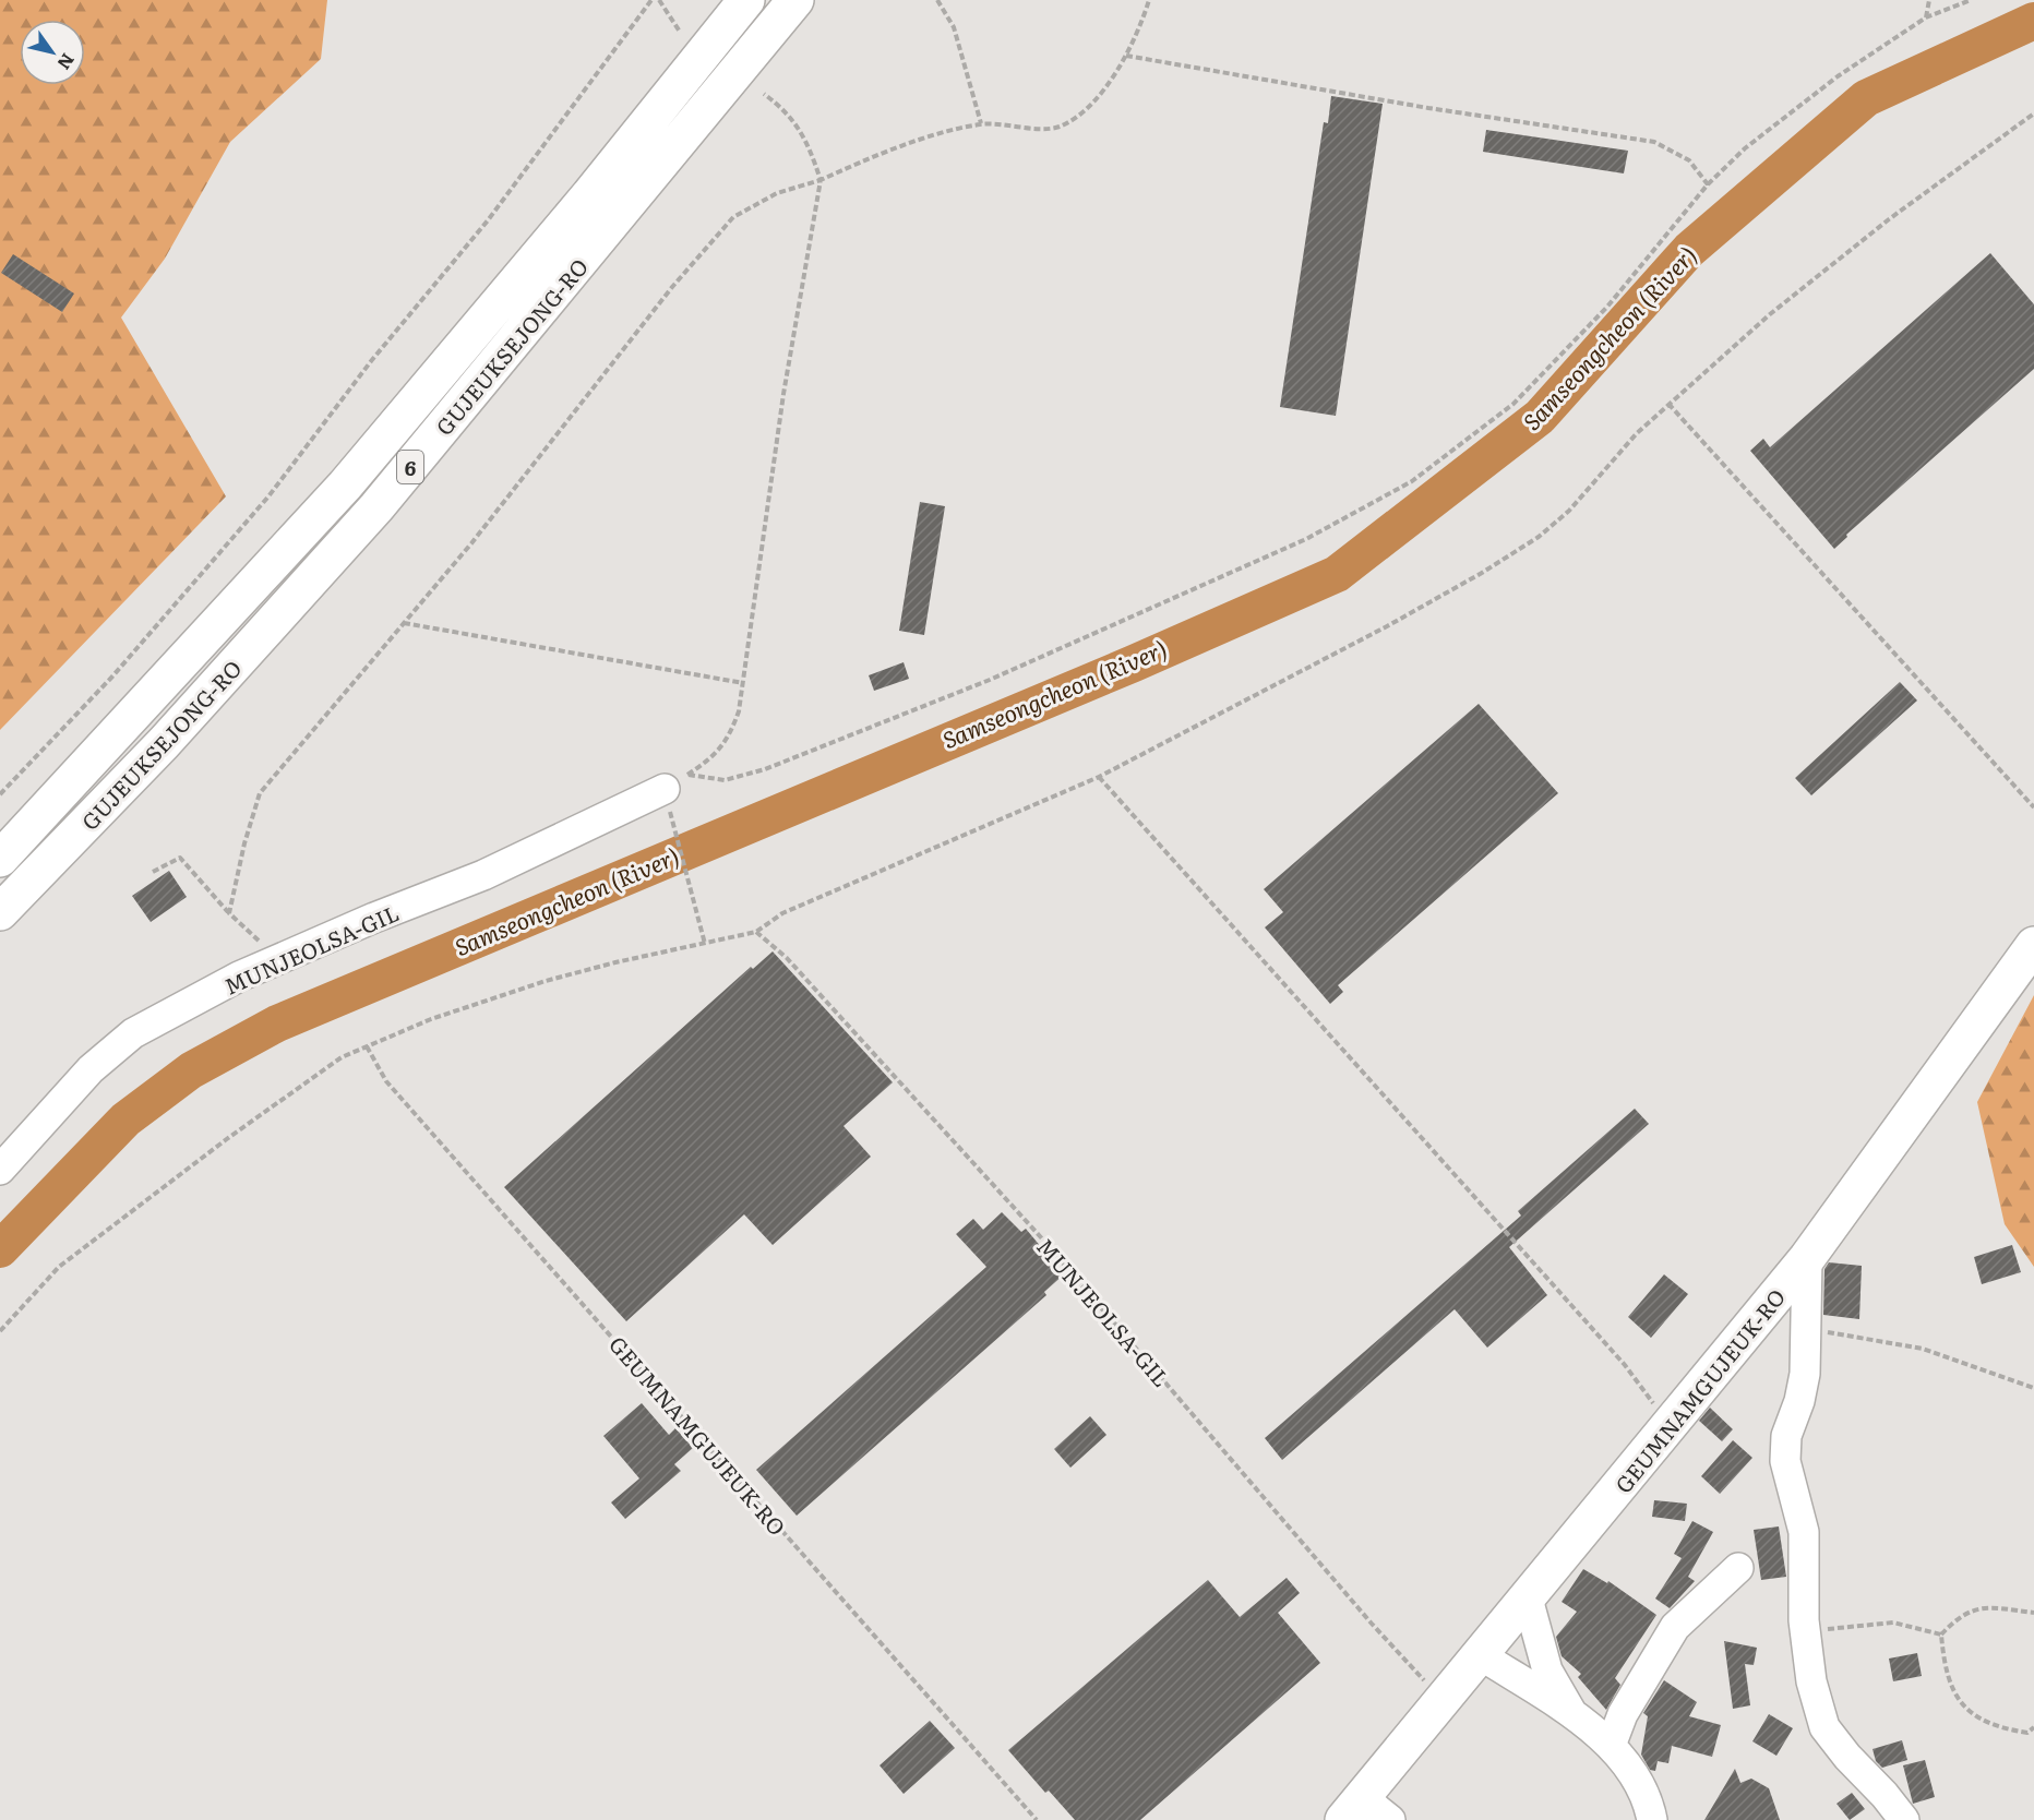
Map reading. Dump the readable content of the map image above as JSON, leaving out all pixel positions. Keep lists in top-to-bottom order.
{
  "streets": {
    "main road": ["GUJEUKSEJONG-RO", "6", "GEUMNAMGUJEUK-RO"],
    "street": ["MUNJEOLSA-GIL"]
  },
  "crossings": [
    ["MUNJEOLSA-GIL", "GEUMNAMGUJEUK-RO"]
  ],
  "water": ["Samseongcheon (River)"],
  "north": "bottom right"
}
